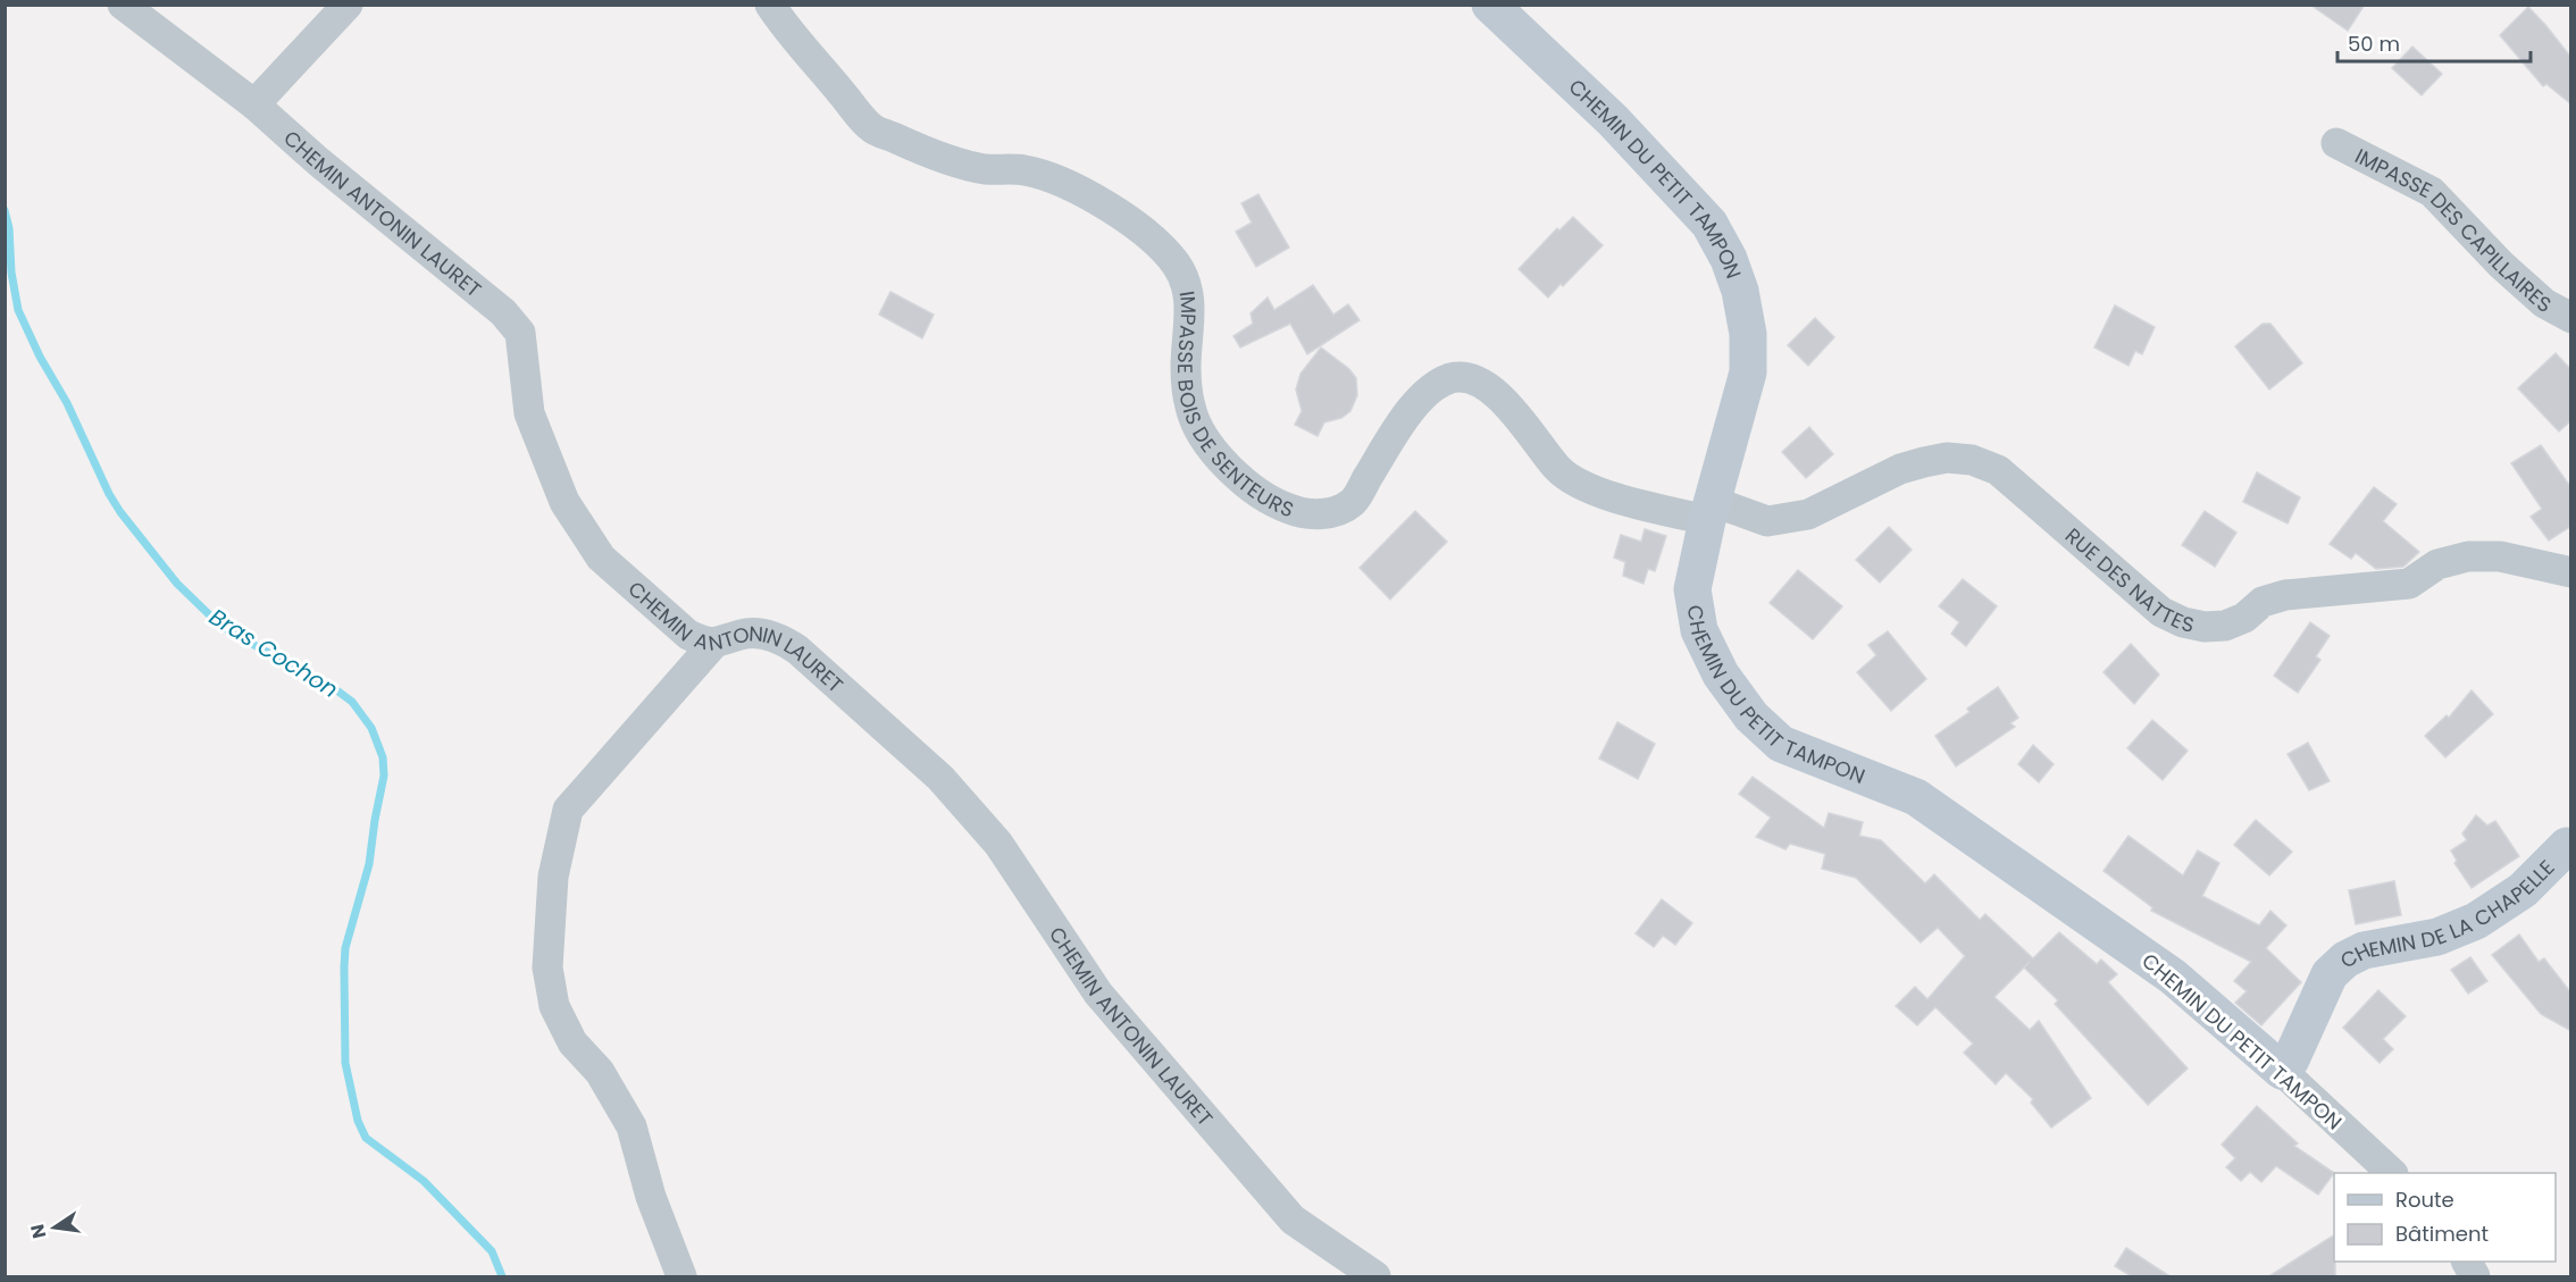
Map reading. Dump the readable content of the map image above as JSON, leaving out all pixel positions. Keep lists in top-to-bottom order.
{
  "streets": {
    "street": [
      "CHEMIN DU PETIT TAMPON",
      "CHEMIN ANTONIN LAURET",
      "IMPASSE DES CAPILLAIRES",
      "IMPASSE BOIS DE SENTEURS",
      "RUE DES NATTES",
      "CHEMIN DE LA CHAPELLE"
    ]
  },
  "crossings": [
    ["CHEMIN DU PETIT TAMPON", "IMPASSE BOIS DE SENTEURS"],
    ["CHEMIN DU PETIT TAMPON", "RUE DES NATTES"],
    ["CHEMIN DU PETIT TAMPON", "CHEMIN DE LA CHAPELLE"],
    ["IMPASSE BOIS DE SENTEURS", "RUE DES NATTES"]
  ],
  "water": ["Bras Cochon"],
  "legend": ["Route", "Bâtiment"],
  "scale_bar": "50 m",
  "north": "left"
}
